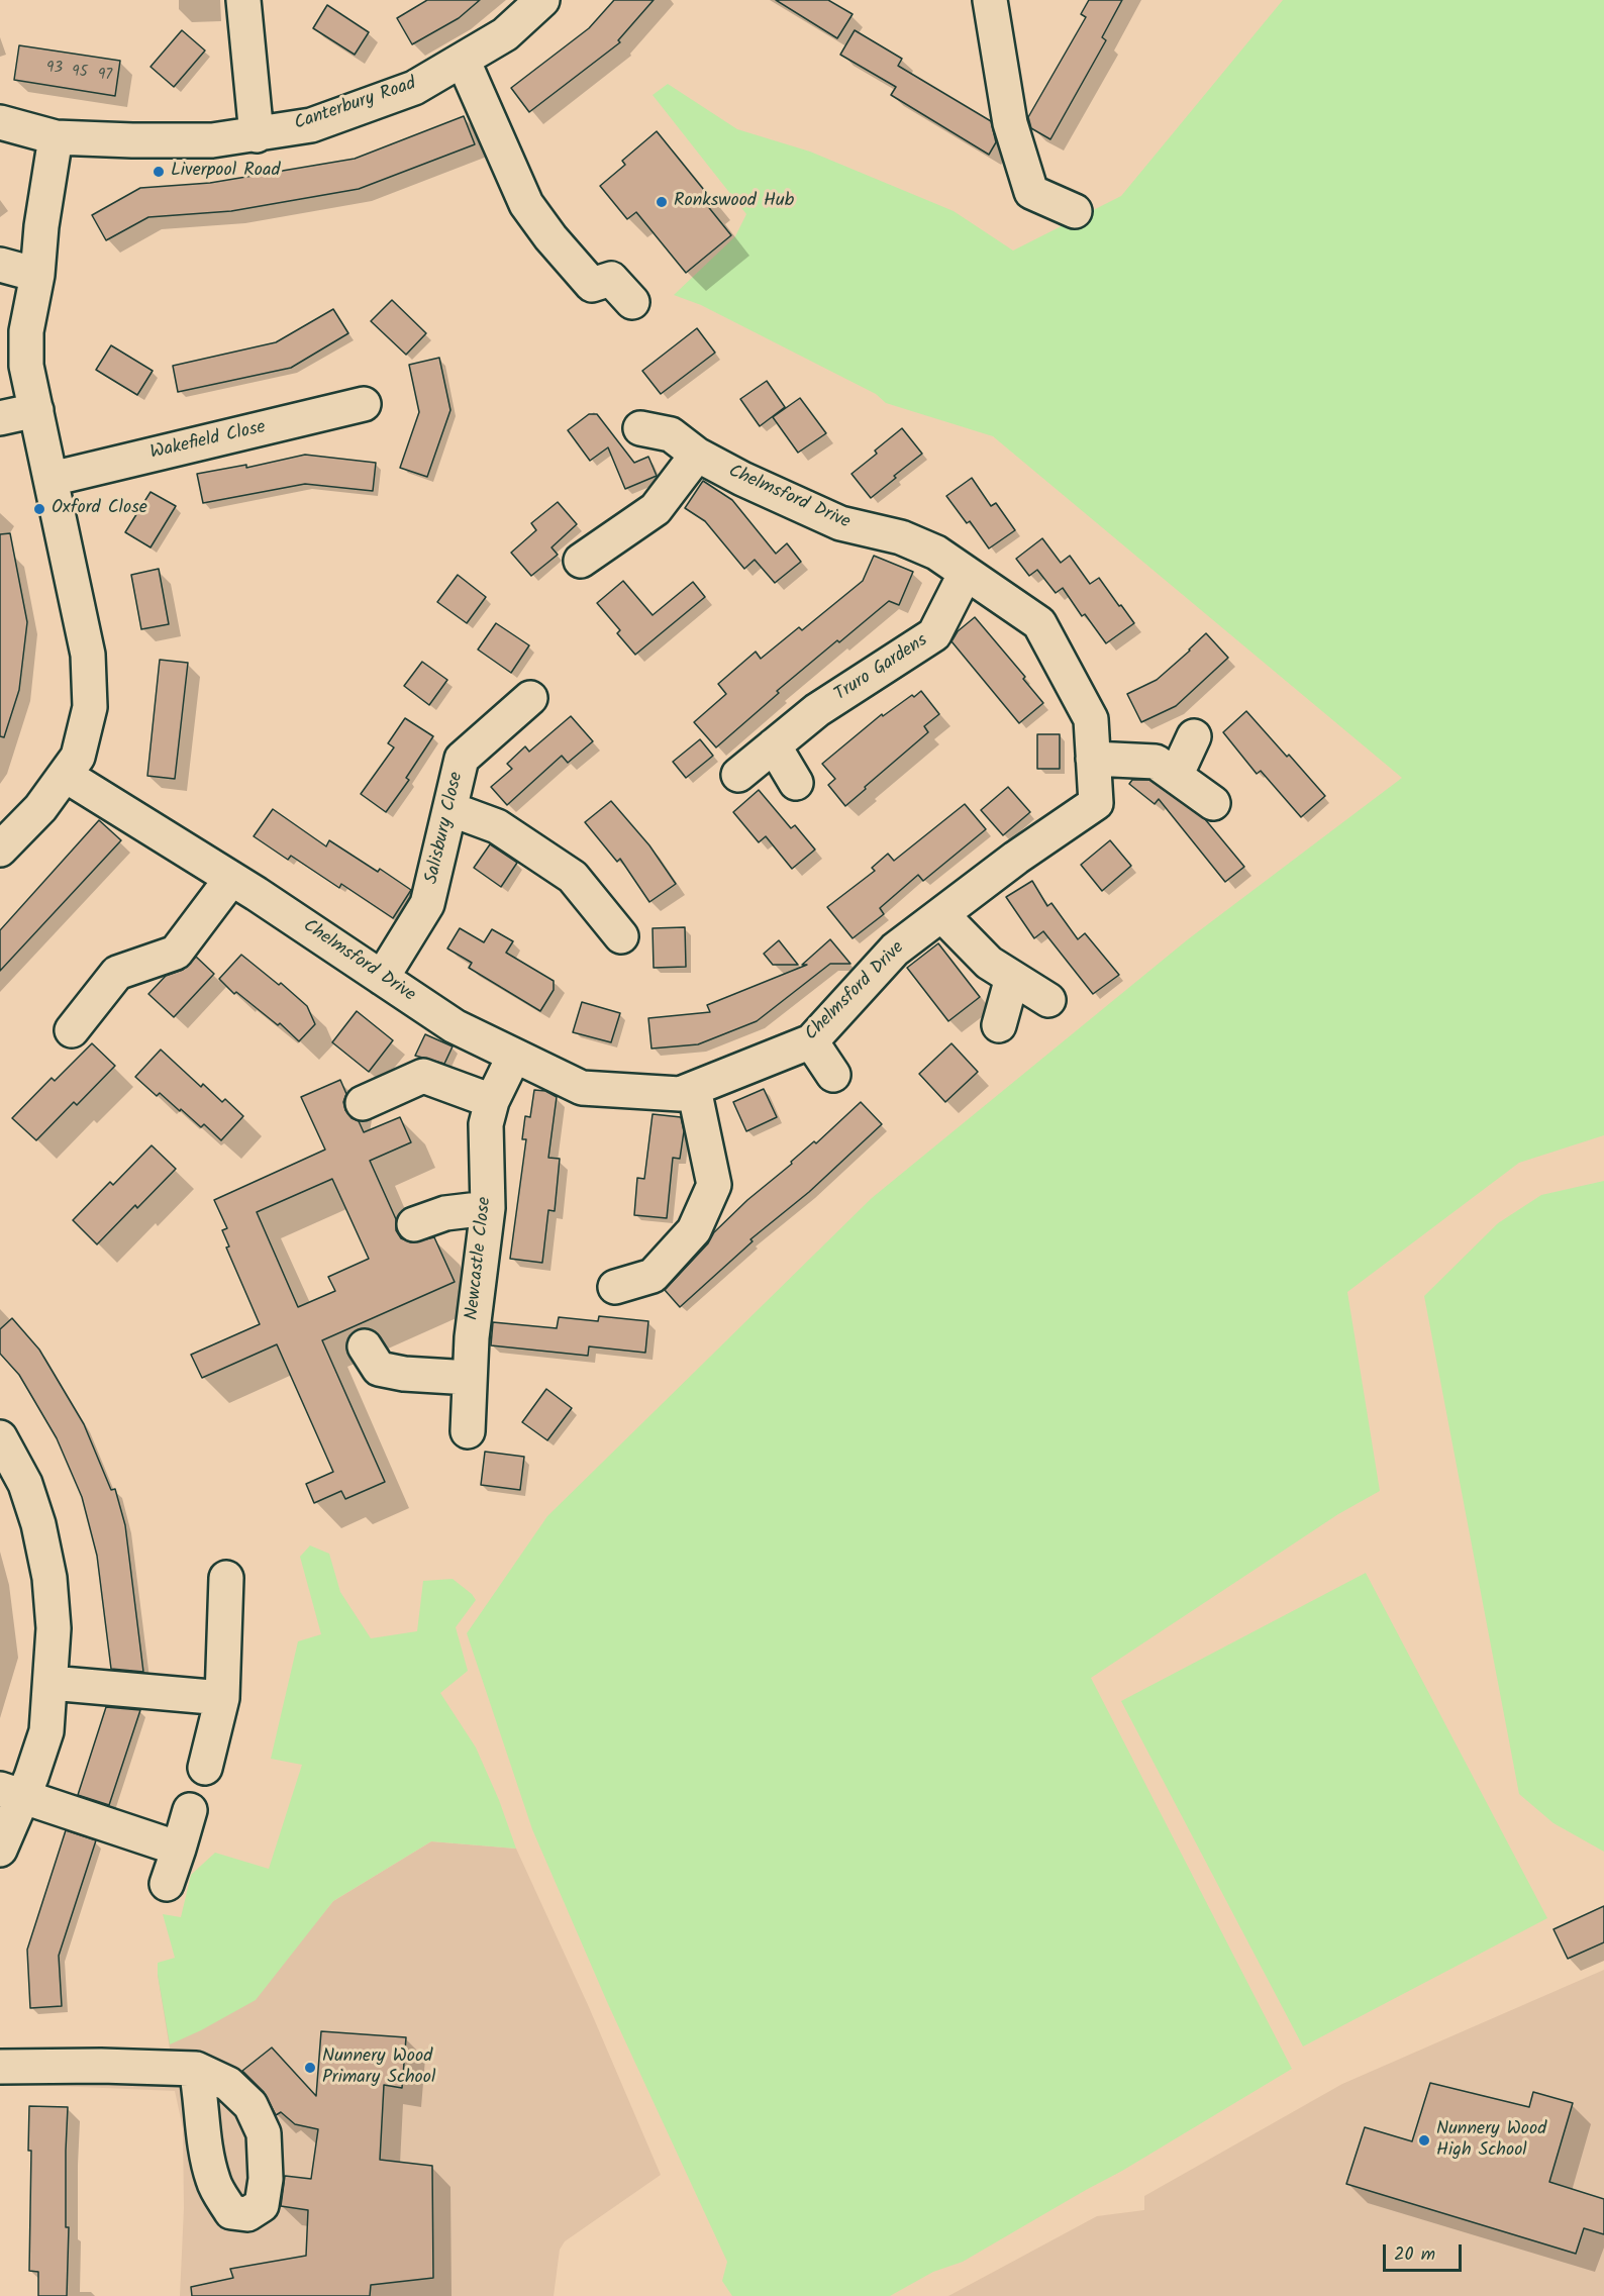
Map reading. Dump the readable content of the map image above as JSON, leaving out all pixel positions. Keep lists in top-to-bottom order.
{
  "streets": {
    "street": [
      "Canterbury Road",
      "Wakefield Close",
      "Chelmsford Drive",
      "Truro Gardens",
      "Salisbury Close",
      "Newcastle Close"
    ]
  },
  "crossings": [
    ["Chelmsford Drive", "Truro Gardens"],
    ["Chelmsford Drive", "Salisbury Close"],
    ["Chelmsford Drive", "Newcastle Close"]
  ],
  "places": [
    "Liverpool Road",
    "Ronkswood Hub",
    "Oxford Close",
    "Nunnery Wood Primary School",
    "Nunnery Wood High School"
  ],
  "house_numbers": ["93", "95", "97"],
  "scale_bar": "20 m"
}
